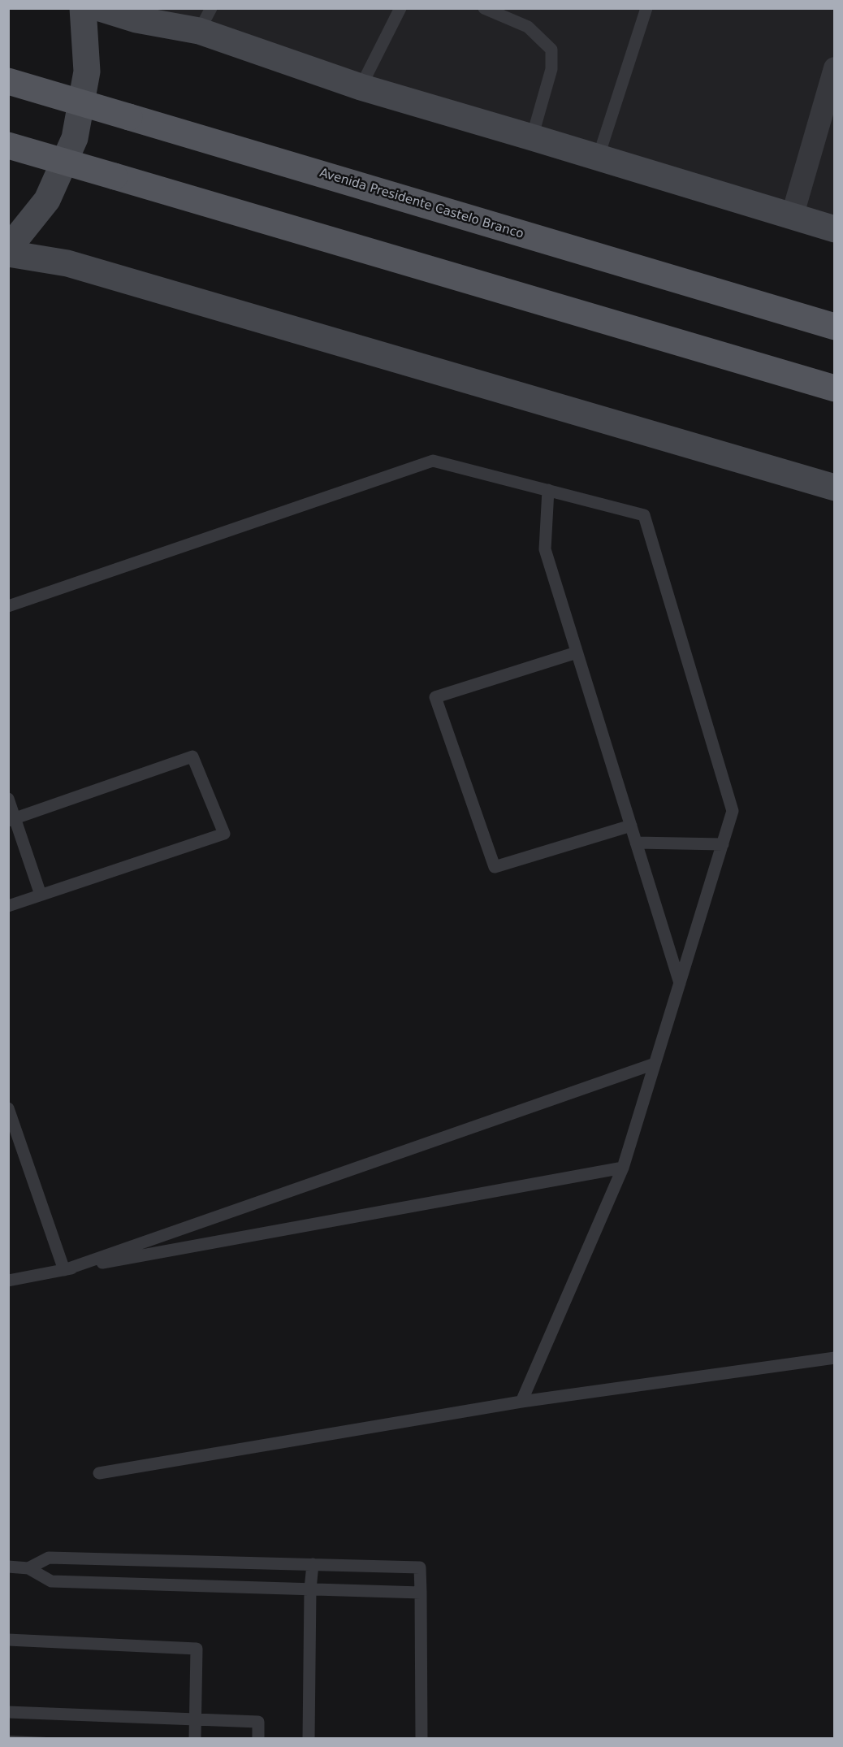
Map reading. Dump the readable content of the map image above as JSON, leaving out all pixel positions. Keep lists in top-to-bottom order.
{
  "streets": {
    "main road": ["Avenida Presidente Castelo Branco"]
  }
}
